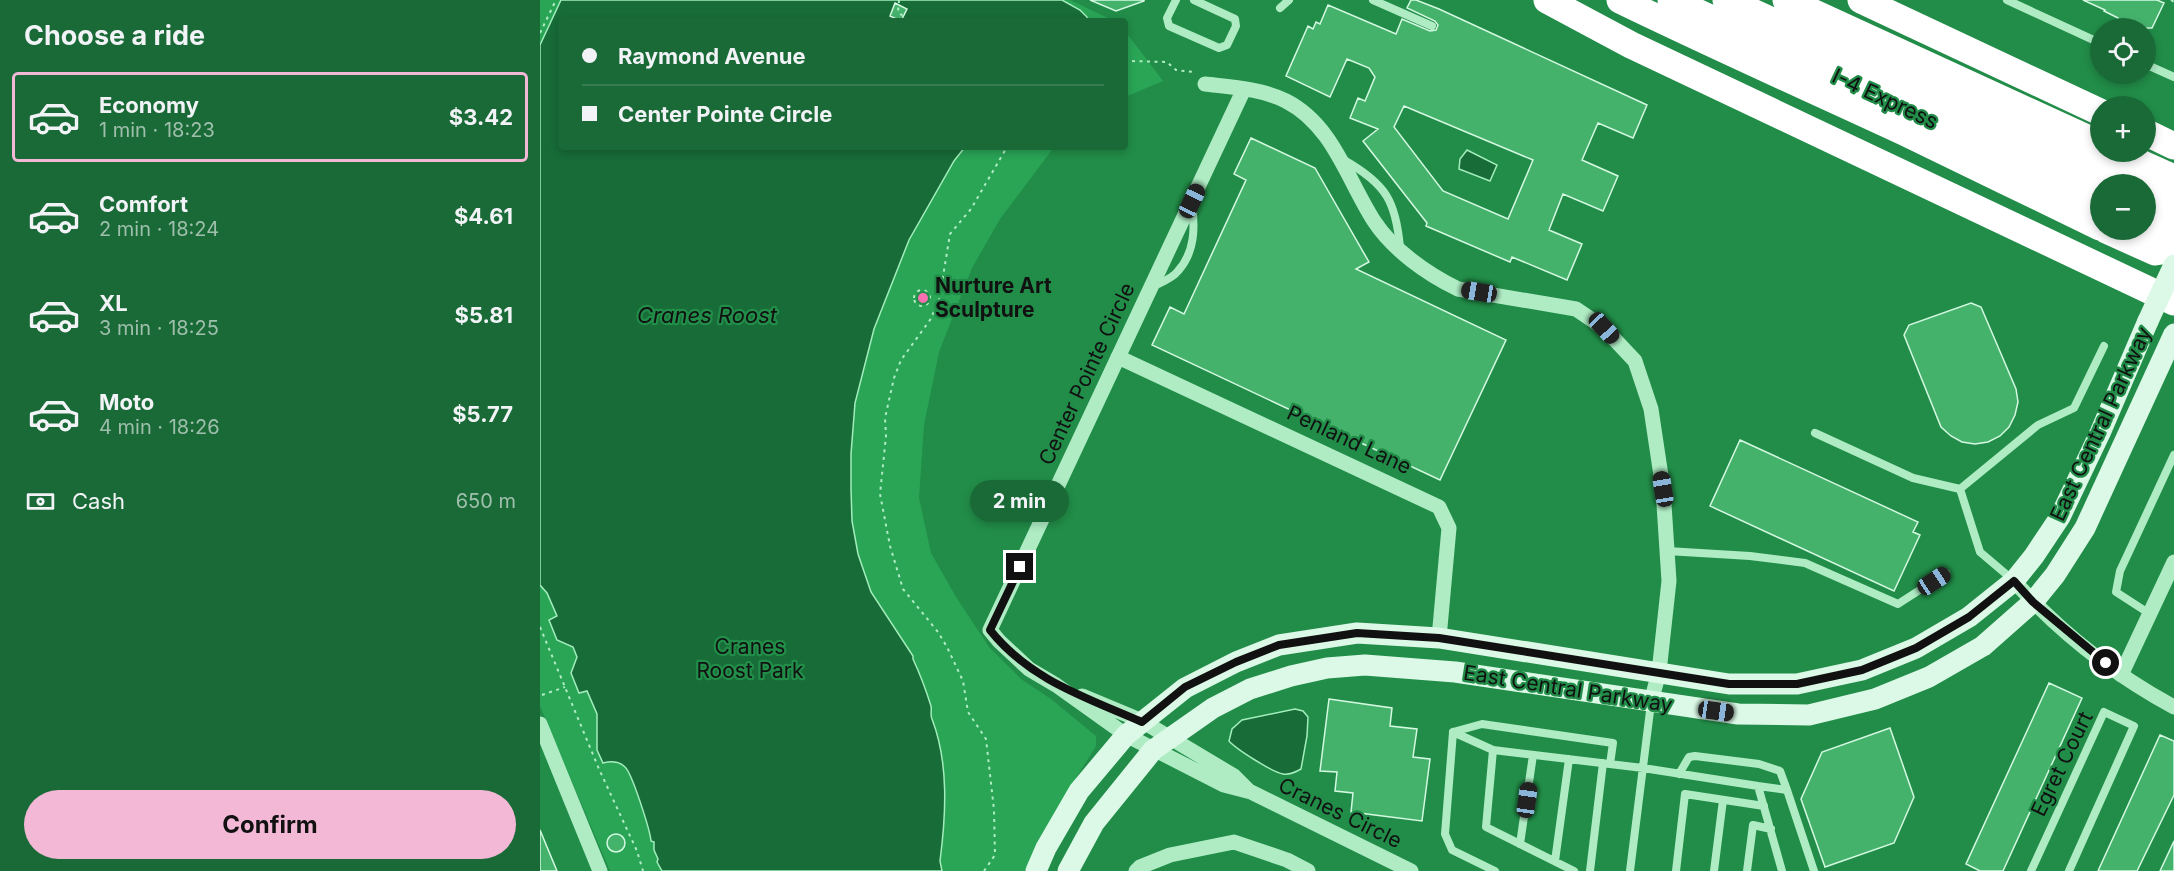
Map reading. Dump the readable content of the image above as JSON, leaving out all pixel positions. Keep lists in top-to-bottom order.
{
  "streets": {
    "highway": ["I-4 Express"],
    "main road": ["East Central Parkway"],
    "street": ["Center Pointe Circle", "Penland Lane", "Cranes Circle"],
    "lane": ["Egret Court"]
  },
  "crossings": [
    ["Center Pointe Circle", "East Central Parkway"],
    ["Center Pointe Circle", "Penland Lane"],
    ["Center Pointe Circle", "Cranes Circle"],
    ["East Central Parkway", "Penland Lane"],
    ["East Central Parkway", "Cranes Circle"]
  ],
  "water": ["Cranes Roost"],
  "parks": ["Cranes Roost Park"],
  "places": ["Nurture Art Sculpture"],
  "page": {
    "heading": "Choose a ride",
    "map_buttons": ["+", "−"],
    "banner": ["Raymond Avenue", "Center Pointe Circle"],
    "list": [
      {
        "name": "Economy",
        "note": "1 min · 18:23",
        "value": "$3.42"
      },
      {
        "name": "Comfort",
        "note": "2 min · 18:24",
        "value": "$4.61"
      },
      {
        "name": "XL",
        "note": "3 min · 18:25",
        "value": "$5.81"
      },
      {
        "name": "Moto",
        "note": "4 min · 18:26",
        "value": "$5.77"
      }
    ],
    "pay": ["Cash", "650 m"],
    "bubble": "2 min",
    "buttons": "Confirm"
  }
}
